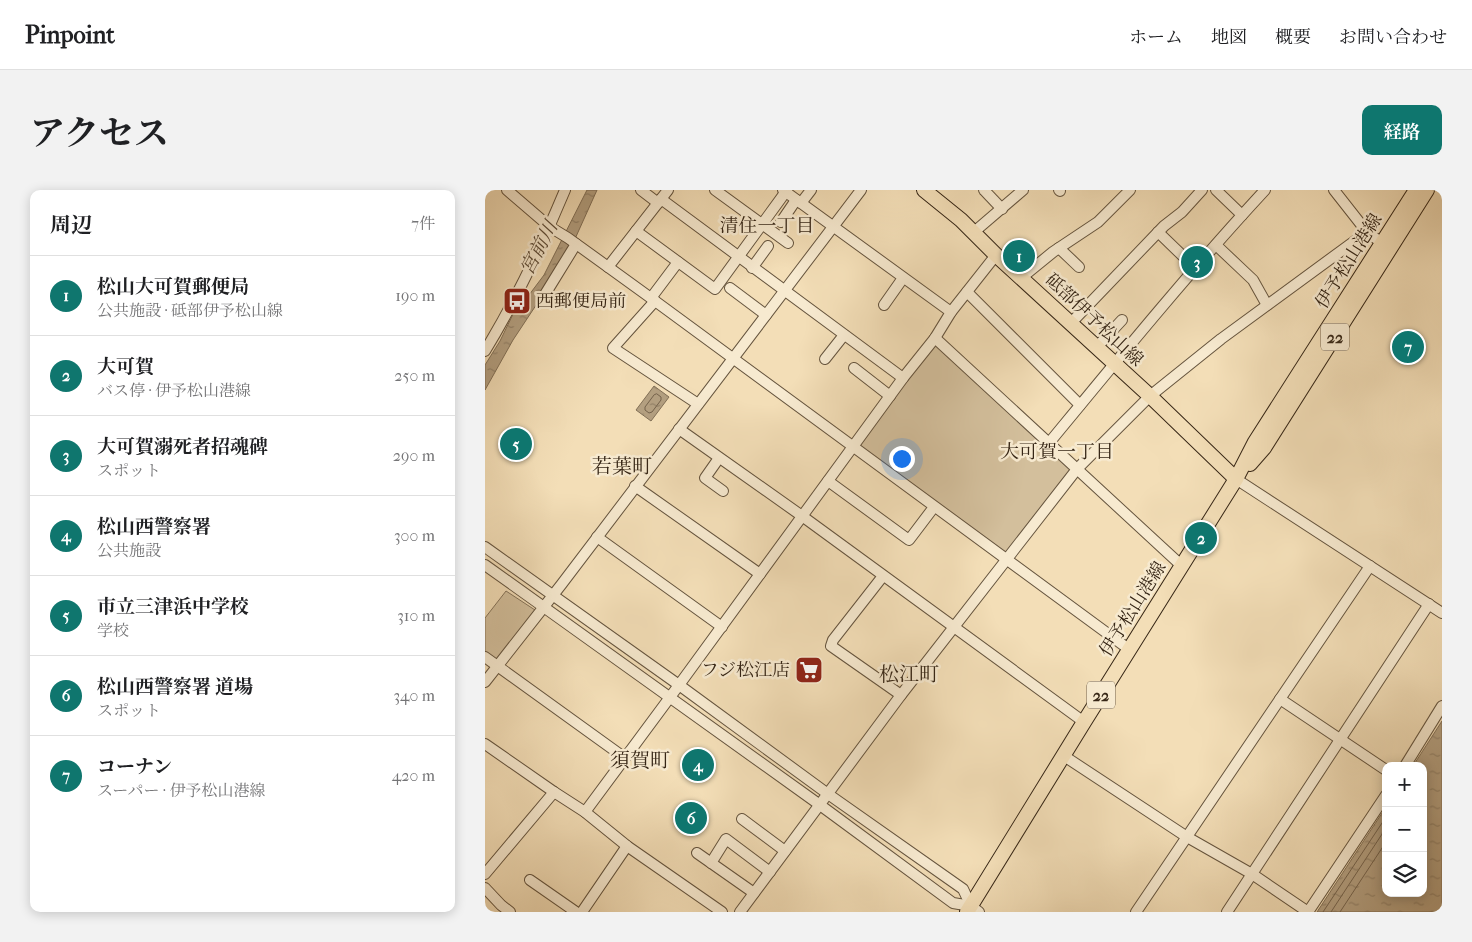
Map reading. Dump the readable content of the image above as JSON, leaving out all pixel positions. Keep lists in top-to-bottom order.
{
  "streets": {
    "main road": ["伊予松山港線", "砥部伊予松山線", "22"]
  },
  "crossings": [
    ["伊予松山港線", "砥部伊予松山線"]
  ],
  "districts": [
    "清住一丁目",
    "大可賀一丁目",
    "若葉町",
    "松江町",
    "須賀町"
  ],
  "water": ["宮前川"],
  "places": {
    "bus stop": ["西郵便局前"],
    "supermarket": ["フジ松江店"]
  },
  "page": {
    "header": "Pinpoint",
    "nav": [
      "ホーム",
      "地図",
      "概要",
      "お問い合わせ"
    ],
    "title": "アクセス",
    "buttons": "経路",
    "heading": ["周辺", "7件"],
    "pins": [
      "1",
      "3",
      "7",
      "5",
      "2",
      "4",
      "6"
    ],
    "list": [
      {
        "mark": "1",
        "name": "松山大可賀郵便局",
        "note": "公共施設 · 砥部伊予松山線",
        "value": "190 m"
      },
      {
        "mark": "2",
        "name": "大可賀",
        "note": "バス停 · 伊予松山港線",
        "value": "250 m"
      },
      {
        "mark": "3",
        "name": "大可賀溺死者招魂碑",
        "note": "スポット",
        "value": "290 m"
      },
      {
        "mark": "4",
        "name": "松山西警察署",
        "note": "公共施設",
        "value": "300 m"
      },
      {
        "mark": "5",
        "name": "市立三津浜中学校",
        "note": "学校",
        "value": "310 m"
      },
      {
        "mark": "6",
        "name": "松山西警察署 道場",
        "note": "スポット",
        "value": "340 m"
      },
      {
        "mark": "7",
        "name": "コーナン",
        "note": "スーパー · 伊予松山港線",
        "value": "420 m"
      }
    ],
    "map_buttons": ["+", "−"]
  }
}
